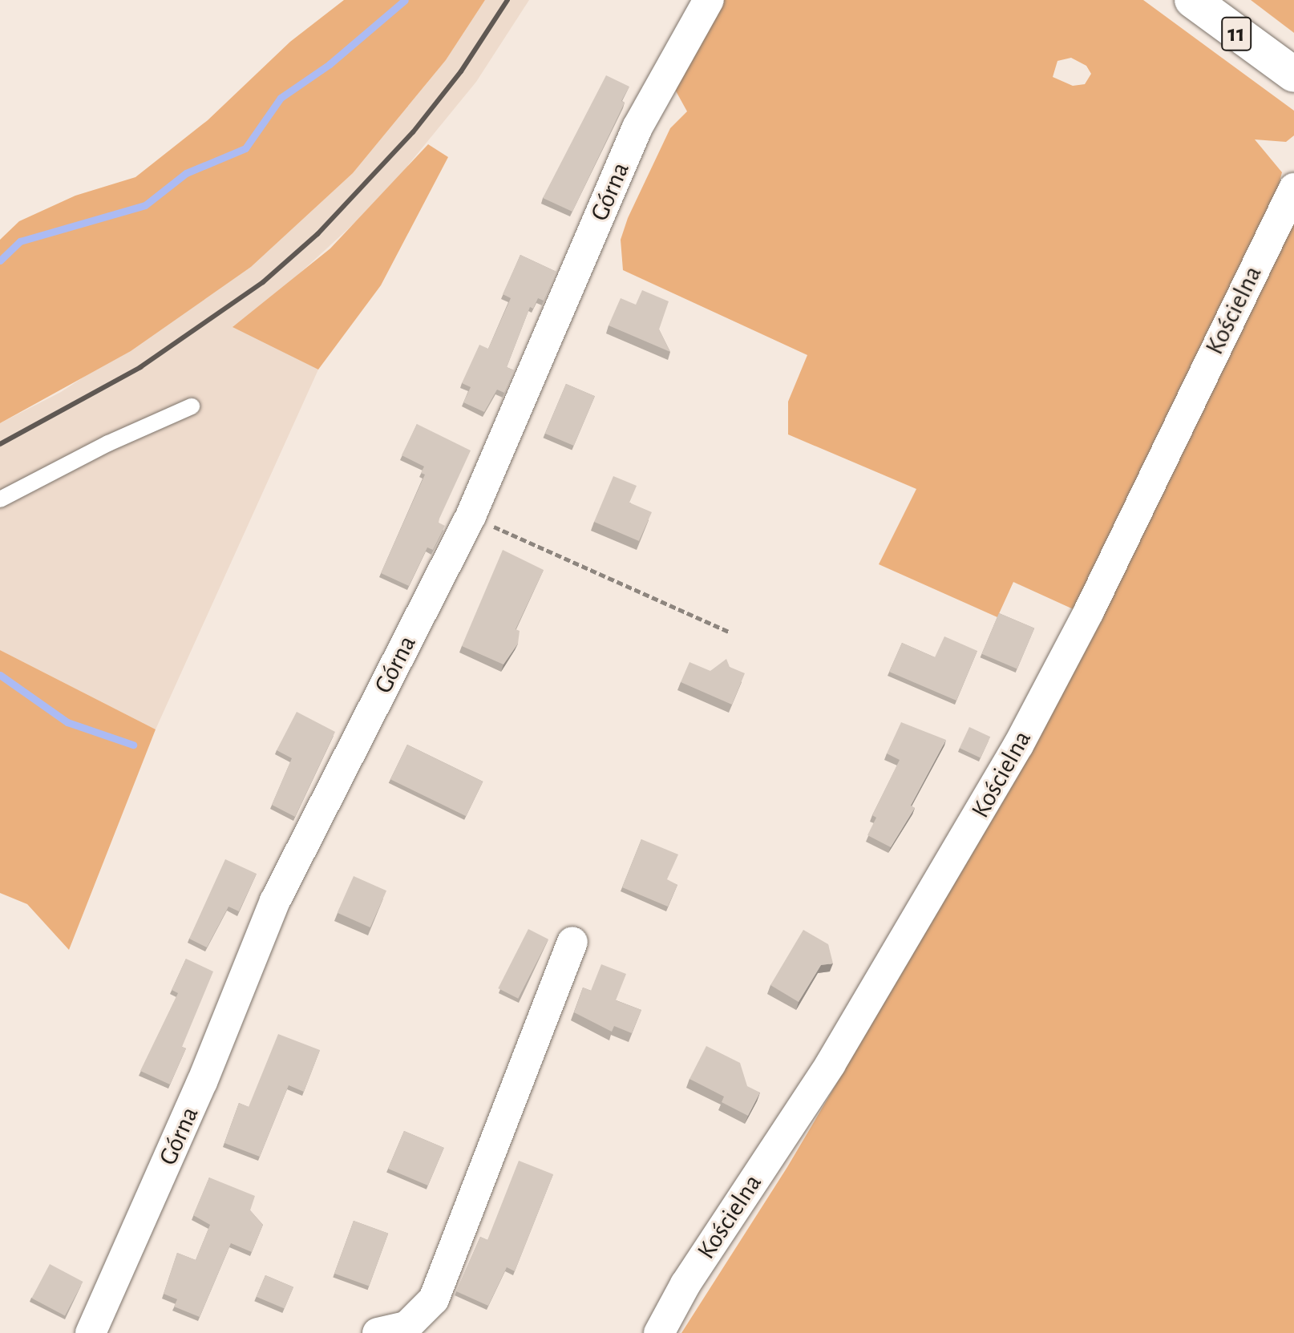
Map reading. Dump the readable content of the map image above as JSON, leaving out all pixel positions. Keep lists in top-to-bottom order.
{
  "streets": {
    "main road": ["11"],
    "street": ["Górna", "Kościelna"]
  }
}
